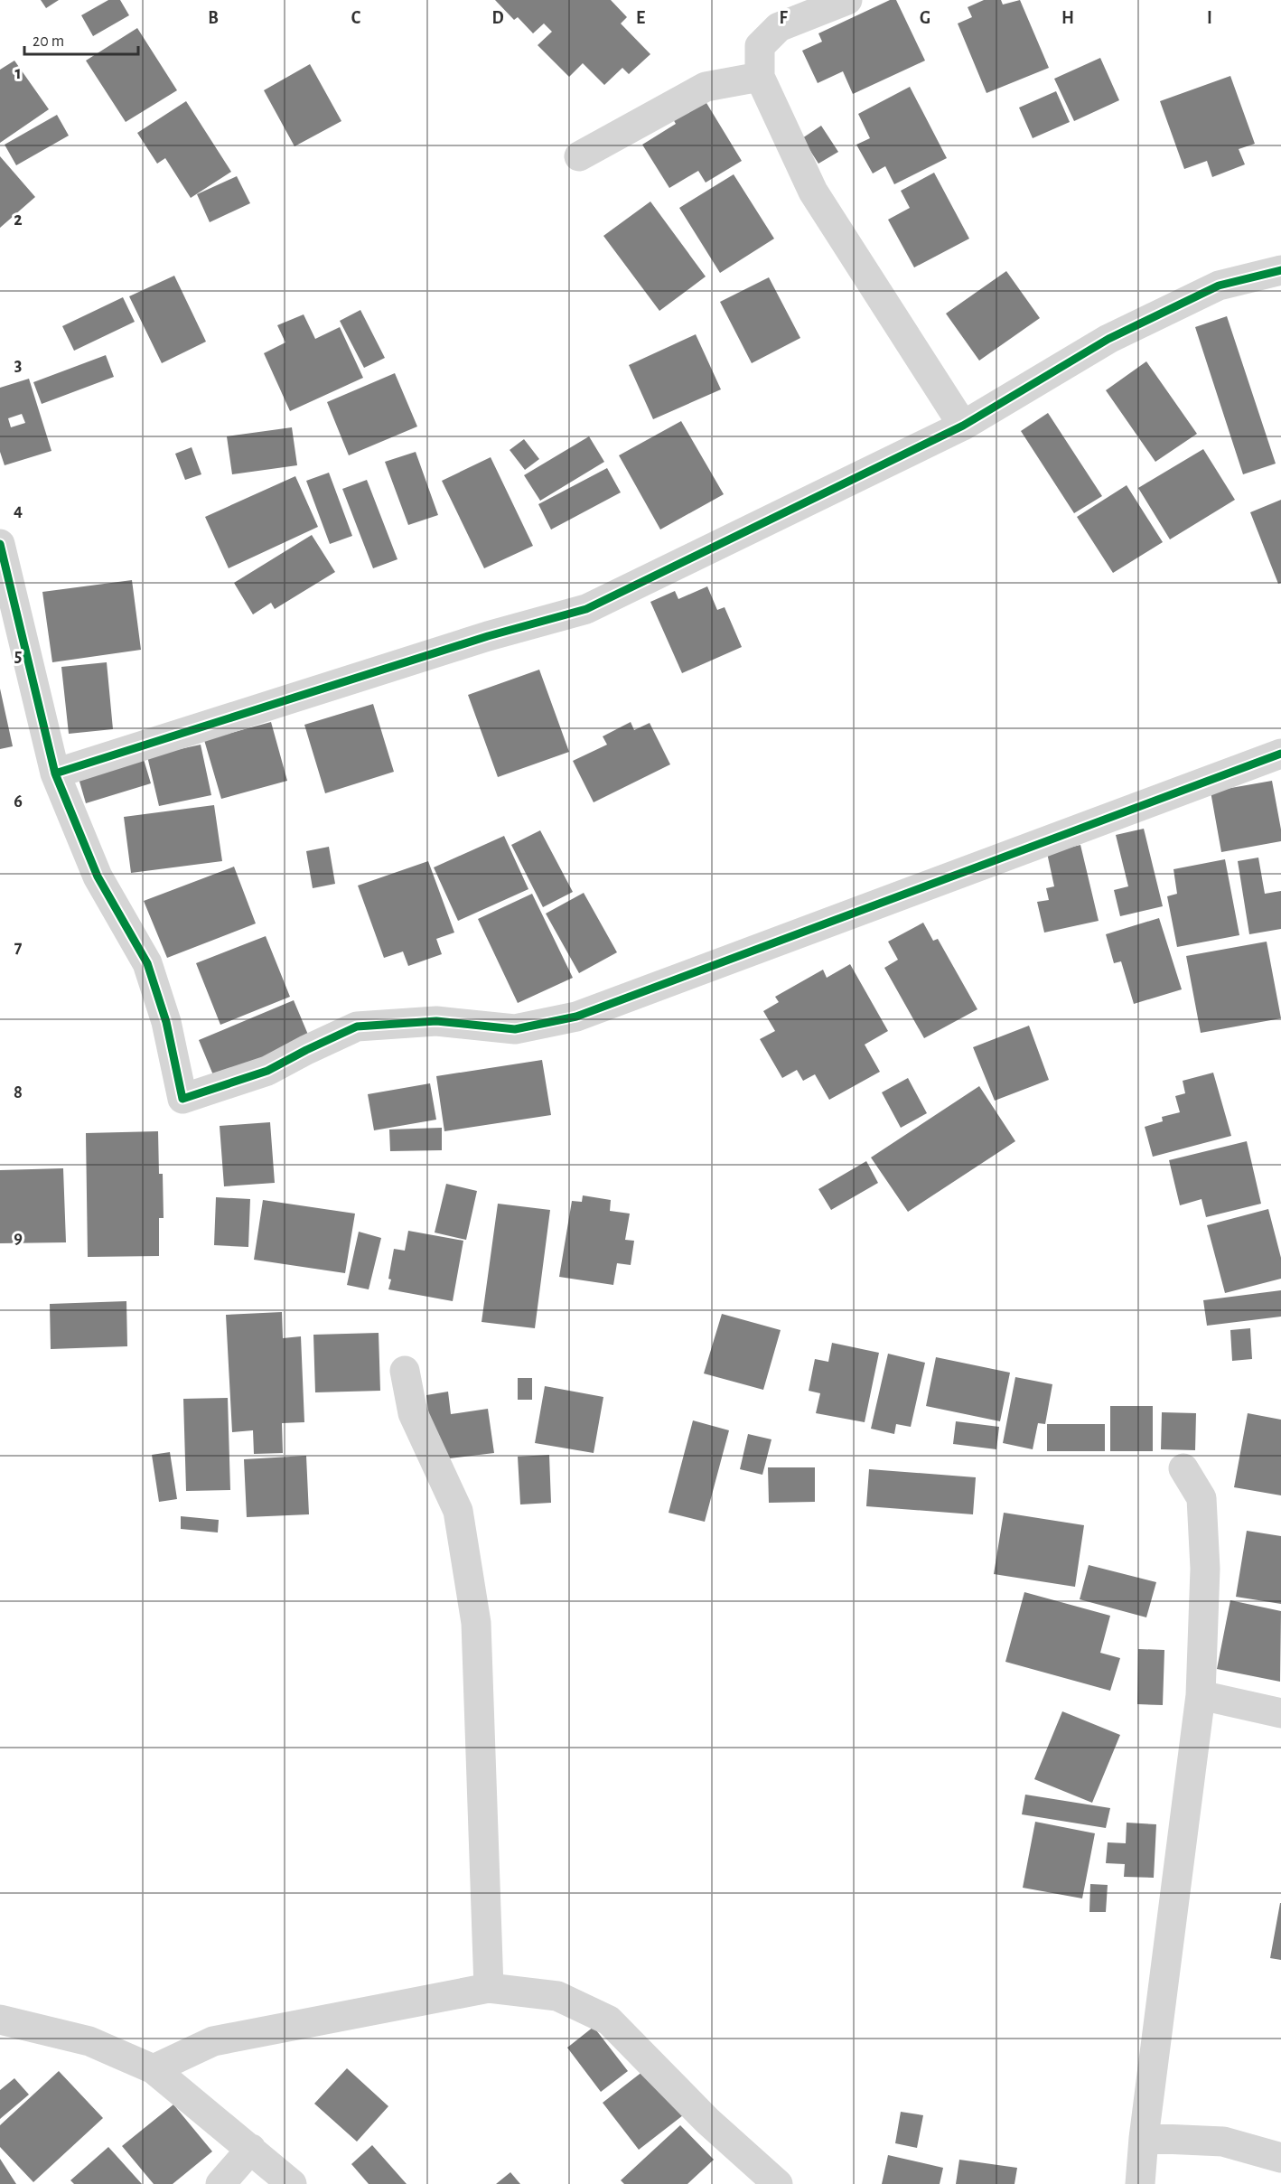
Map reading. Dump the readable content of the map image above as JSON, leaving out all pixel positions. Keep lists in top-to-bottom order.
{
  "scale_bar": "20 m",
  "grid": {
    "columns": [
      "B",
      "C",
      "D",
      "E",
      "F",
      "G",
      "H",
      "I"
    ],
    "rows": [
      "1",
      "2",
      "3",
      "4",
      "5",
      "6",
      "7",
      "8",
      "9"
    ]
  }
}
